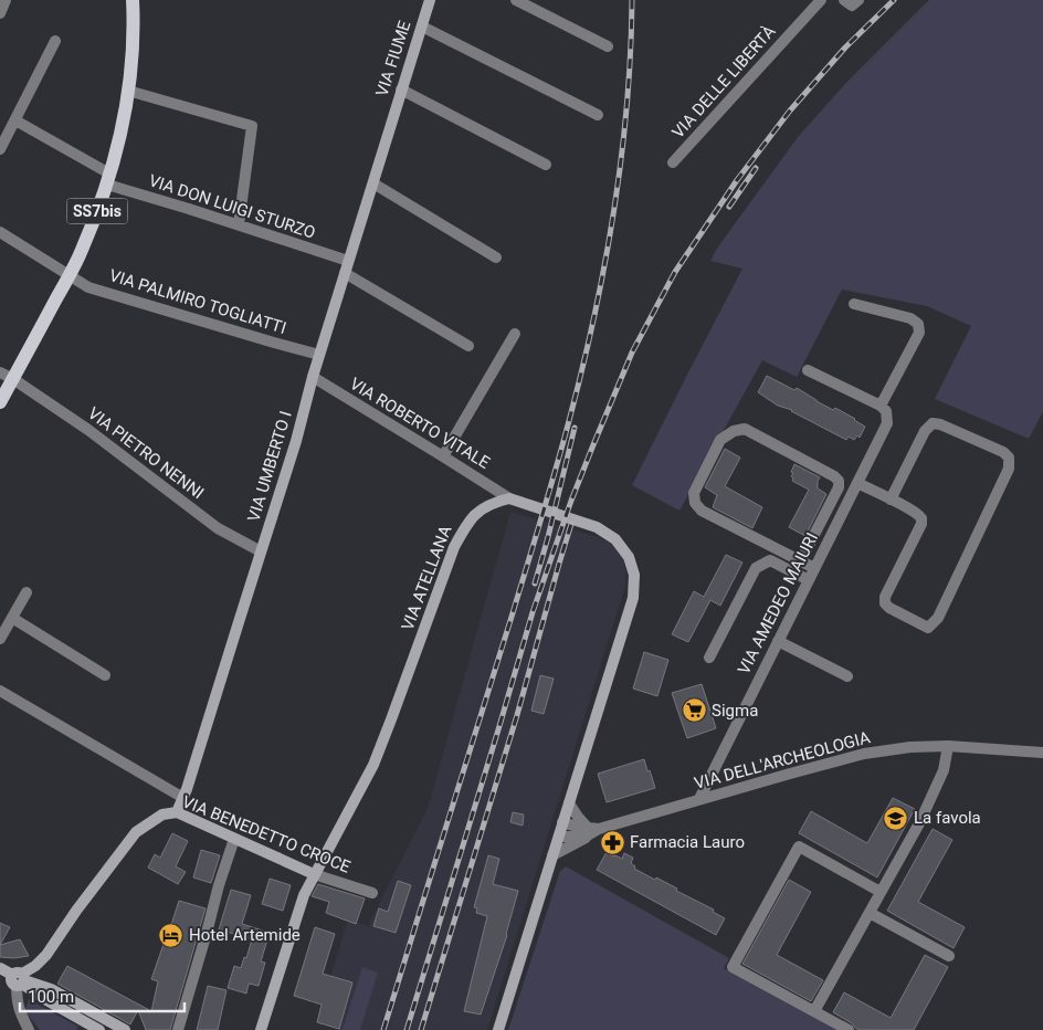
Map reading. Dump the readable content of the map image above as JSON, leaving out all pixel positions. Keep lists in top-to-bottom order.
{
  "streets": {
    "main road": [
      "VIA FIUME",
      "SS7bis",
      "VIA UMBERTO I",
      "VIA ATELLANA",
      "VIA BENEDETTO CROCE"
    ],
    "street": [
      "VIA DELLE LIBERTÀ",
      "VIA DON LUIGI STURZO",
      "VIA PALMIRO TOGLIATTI",
      "VIA ROBERTO VITALE",
      "VIA PIETRO NENNI",
      "VIA AMEDEO MAIURI",
      "VIA DELL'ARCHEOLOGIA"
    ]
  },
  "crossings": [
    ["VIA FIUME", "VIA UMBERTO I"],
    ["VIA DON LUIGI STURZO", "SS7bis"],
    ["VIA DON LUIGI STURZO", "VIA UMBERTO I"],
    ["SS7bis", "VIA PALMIRO TOGLIATTI"],
    ["SS7bis", "VIA PIETRO NENNI"],
    ["VIA PALMIRO TOGLIATTI", "VIA UMBERTO I"],
    ["VIA ROBERTO VITALE", "VIA UMBERTO I"],
    ["VIA ROBERTO VITALE", "VIA ATELLANA"],
    ["VIA PIETRO NENNI", "VIA UMBERTO I"],
    ["VIA UMBERTO I", "VIA BENEDETTO CROCE"],
    ["VIA ATELLANA", "VIA BENEDETTO CROCE"],
    ["VIA AMEDEO MAIURI", "VIA DELL'ARCHEOLOGIA"]
  ],
  "places": {
    "supermarket": ["Sigma"],
    "school or university": ["La favola"],
    "pharmacy": ["Farmacia Lauro"],
    "hotel": ["Hotel Artemide"]
  },
  "scale_bar": "100 m"
}
